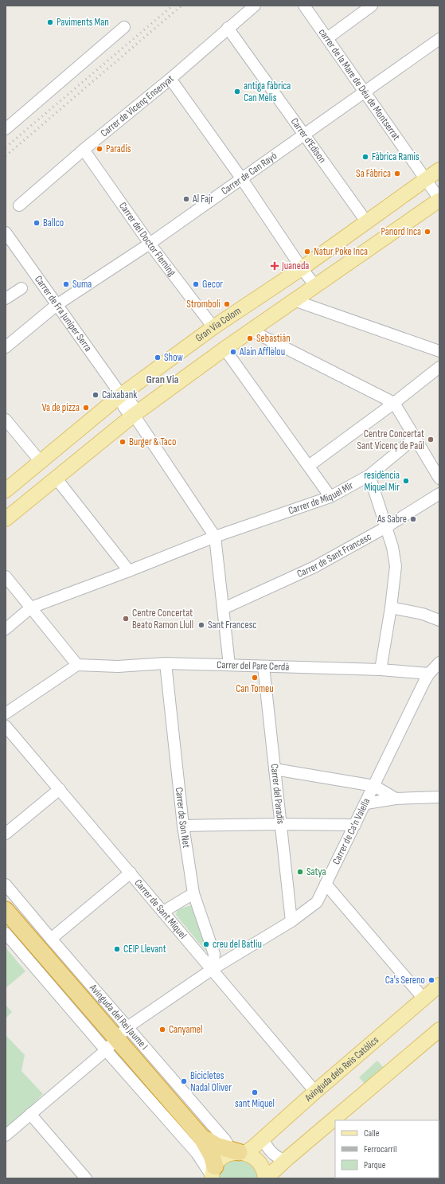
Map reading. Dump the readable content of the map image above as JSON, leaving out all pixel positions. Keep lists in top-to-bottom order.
{
  "streets": {
    "highway": ["Avinguda del Rei Jaume I"],
    "main road": ["Gran Via Colom", "Avinguda dels Reis Catòlics"],
    "street": [
      "carrer de la Mare de Déu de Montserrat",
      "Carrer de Vicenç Ensenyat",
      "Carrer d'Edison",
      "Carrer de Can Rayó",
      "Carrer del Doctor Fleming",
      "Carrer de Fra Juníper Serra",
      "Carrer de Miquel Mir",
      "Carrer de Sant Francesc",
      "Carrer del Pare Cerdà",
      "Carrer del Paradís",
      "Carrer de Son Net",
      "Carrer de Ca'n Valella",
      "Carrer de Sant Miquel"
    ]
  },
  "crossings": [
    ["carrer de la Mare de Déu de Montserrat", "Carrer de Can Rayó"],
    ["carrer de la Mare de Déu de Montserrat", "Gran Via Colom"],
    ["Carrer de Vicenç Ensenyat", "Carrer d'Edison"],
    ["Carrer de Vicenç Ensenyat", "Carrer del Doctor Fleming"],
    ["Carrer d'Edison", "Carrer de Can Rayó"],
    ["Carrer d'Edison", "Gran Via Colom"],
    ["Carrer de Can Rayó", "Carrer del Doctor Fleming"],
    ["Carrer de Can Rayó", "Carrer de Fra Juníper Serra"],
    ["Carrer del Doctor Fleming", "Gran Via Colom"],
    ["Carrer de Fra Juníper Serra", "Gran Via Colom"],
    ["Carrer de Fra Juníper Serra", "Carrer de Miquel Mir"],
    ["Carrer del Pare Cerdà", "Carrer del Paradís"],
    ["Carrer del Pare Cerdà", "Carrer de Son Net"],
    ["Carrer del Pare Cerdà", "Carrer de Ca'n Valella"],
    ["Carrer del Paradís", "Carrer de Ca'n Valella"],
    ["Carrer de Son Net", "Carrer de Ca'n Valella"],
    ["Carrer de Son Net", "Carrer de Sant Miquel"],
    ["Carrer de Ca'n Valella", "Carrer de Sant Miquel"],
    ["Carrer de Ca'n Valella", "Avinguda del Rei Jaume I"],
    ["Carrer de Sant Miquel", "Avinguda dels Reis Catòlics"],
    ["Avinguda del Rei Jaume I", "Avinguda dels Reis Catòlics"]
  ],
  "districts": ["Gran Via"],
  "places": {
    "other": [
      "Paviments Man",
      "antiga fàbrica Can Melis",
      "Paradís",
      "Fàbrica Ramis",
      "Sa Fàbrica",
      "Al Fajr",
      "Ballco",
      "Panord Inca",
      "Natur Poke Inca",
      "Suma",
      "Gecor",
      "Stromboli",
      "Sebastián",
      "Alain Afflelou",
      "Show",
      "Caixabank",
      "Va de pizza",
      "Centre Concertat Sant Vicenç de Paül",
      "Burger & Taco",
      "residència Miquel Mir",
      "As Sabre",
      "Centre Concertat Beato Ramon Llull",
      "Sant Francesc",
      "Can Tomeu",
      "Satya",
      "creu del Batliu",
      "CEIP Llevant",
      "Ca's Sereno",
      "Canyamel",
      "Bicicletes Nadal Oliver",
      "sant Miquel"
    ],
    "health": ["Juaneda"]
  },
  "legend": ["Calle", "Ferrocarril", "Parque"]
}
